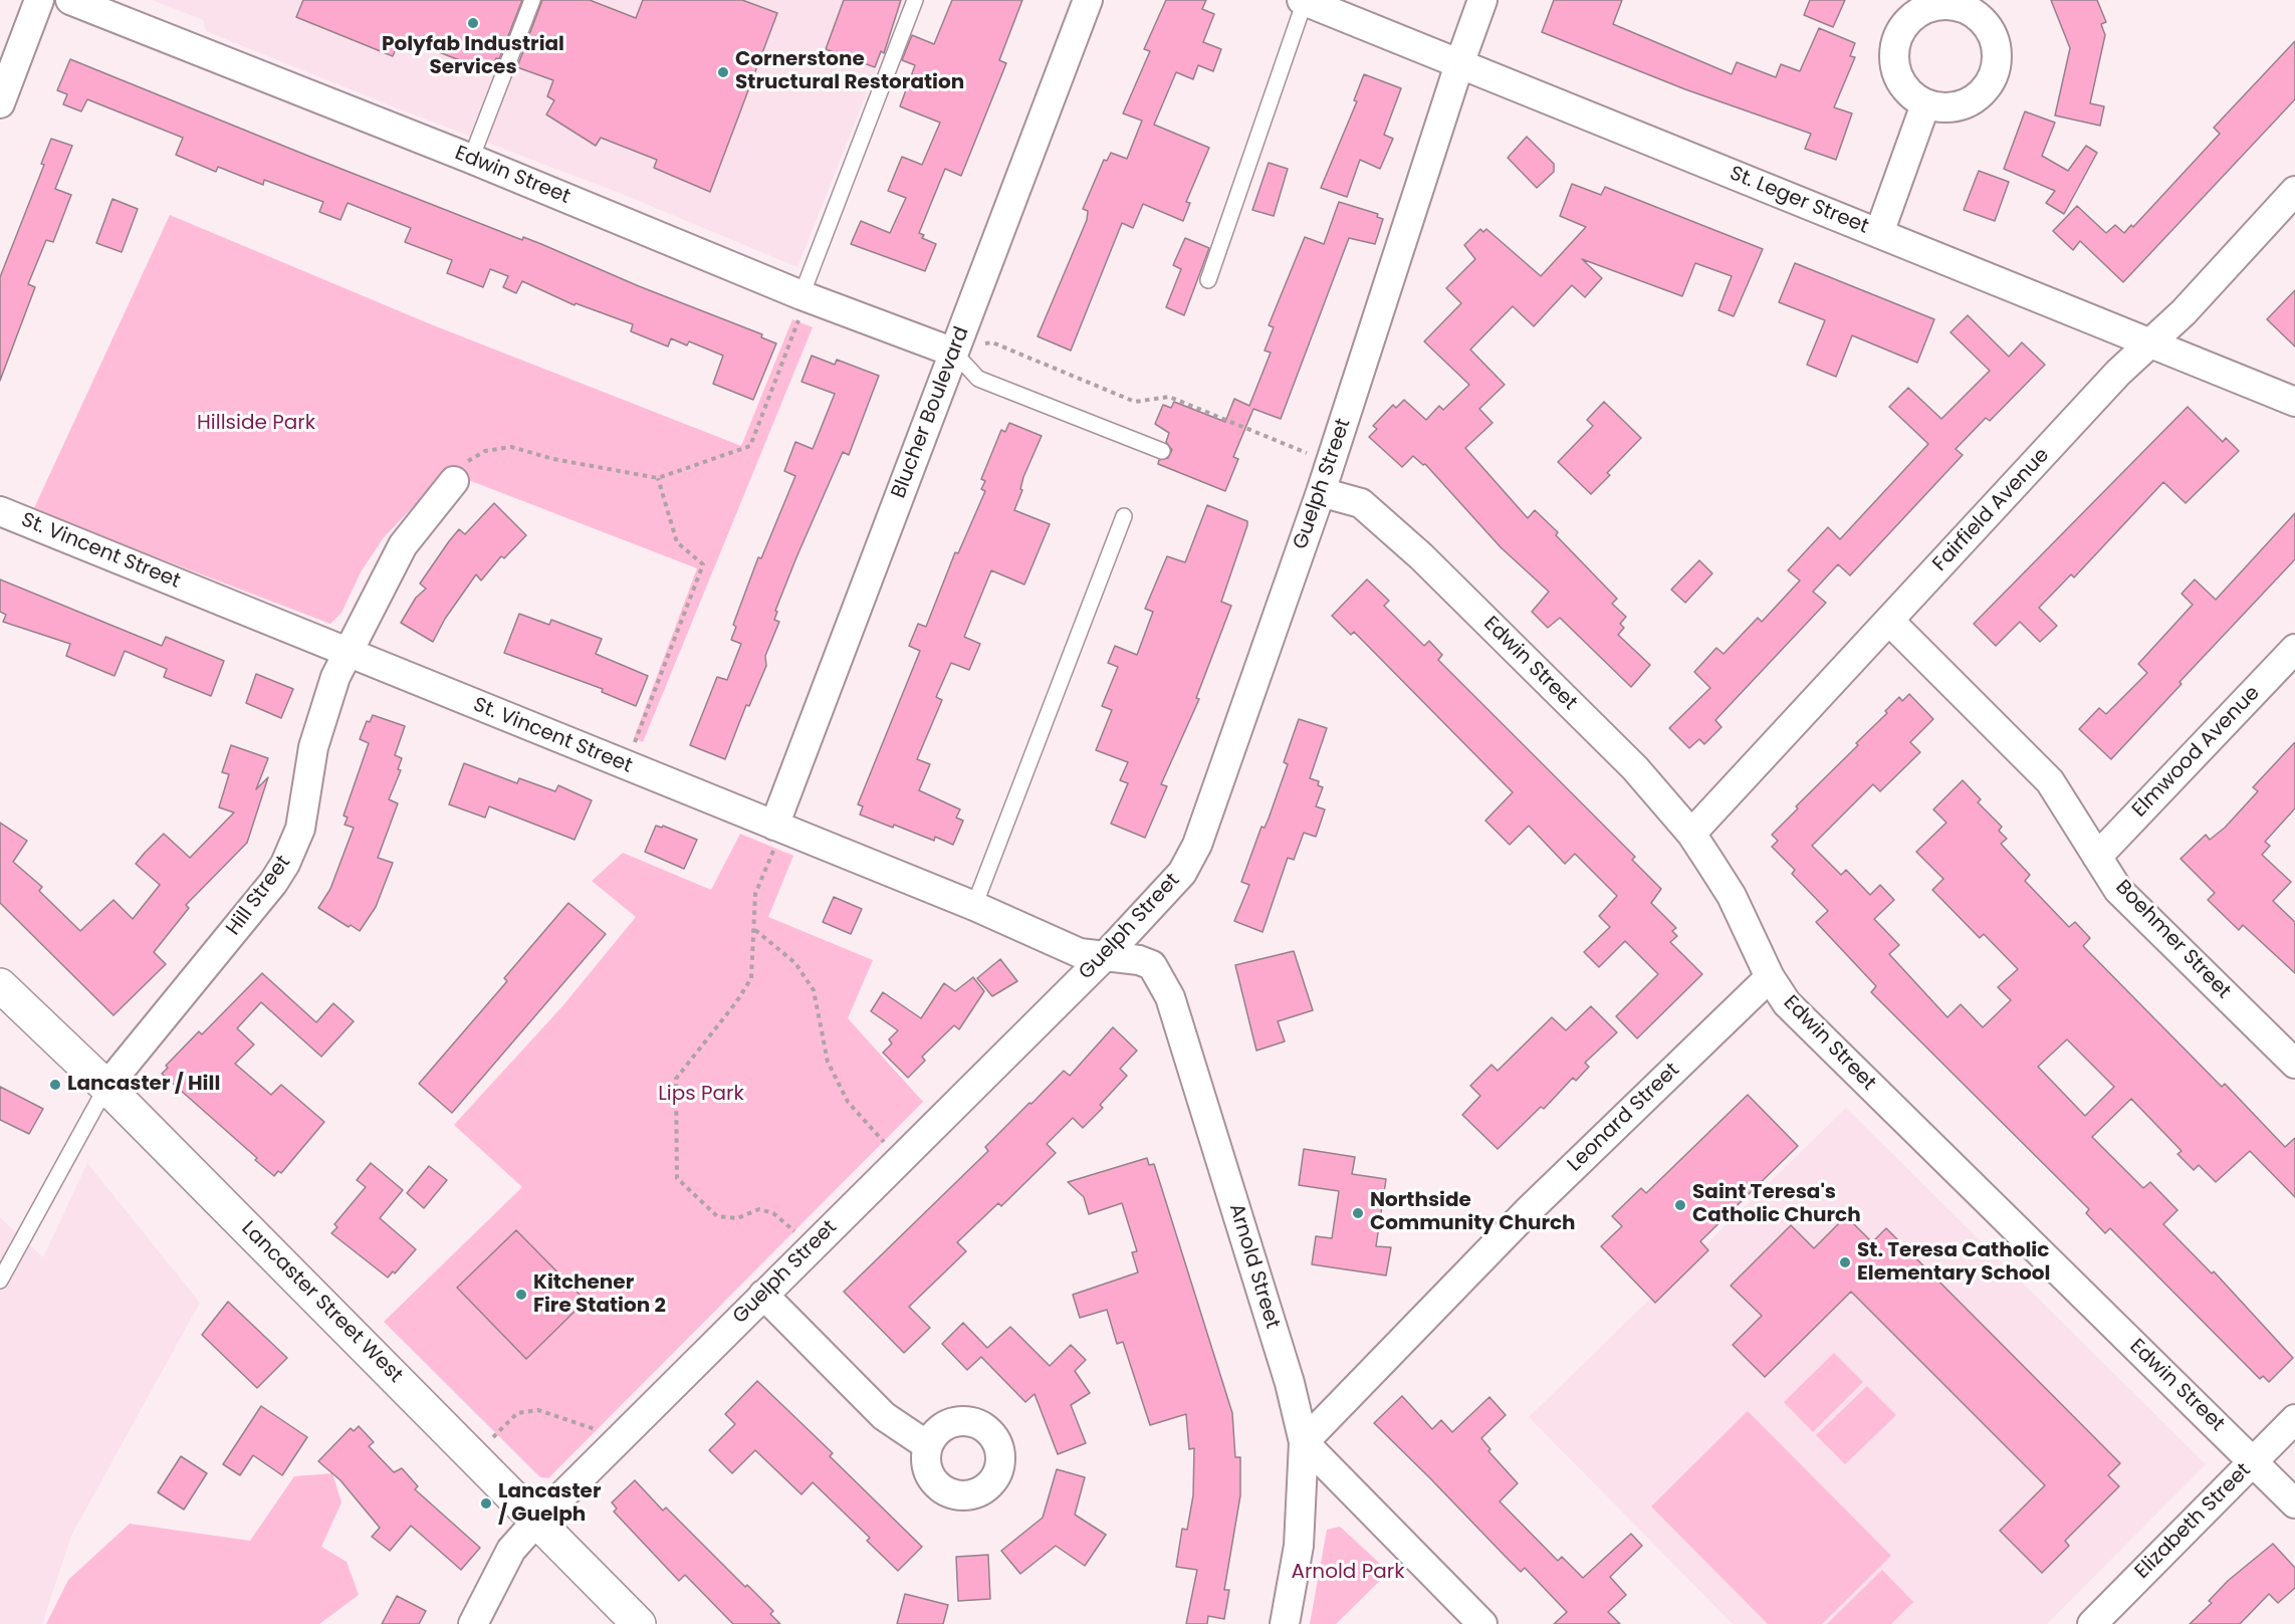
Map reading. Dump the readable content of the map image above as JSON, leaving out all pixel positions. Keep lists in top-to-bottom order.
{
  "streets": {
    "main road": ["Lancaster Street West"],
    "street": [
      "Edwin Street",
      "St. Leger Street",
      "Blucher Boulevard",
      "Guelph Street",
      "Fairfield Avenue",
      "St. Vincent Street",
      "Elmwood Avenue",
      "Hill Street",
      "Boehmer Street",
      "Leonard Street",
      "Arnold Street",
      "Elizabeth Street"
    ]
  },
  "crossings": [
    ["Edwin Street", "Blucher Boulevard"],
    ["Edwin Street", "Guelph Street"],
    ["Edwin Street", "Fairfield Avenue"],
    ["Edwin Street", "Leonard Street"],
    ["Edwin Street", "Elizabeth Street"],
    ["St. Leger Street", "Guelph Street"],
    ["St. Leger Street", "Fairfield Avenue"],
    ["Blucher Boulevard", "St. Vincent Street"],
    ["Guelph Street", "St. Vincent Street"],
    ["Guelph Street", "Arnold Street"],
    ["Guelph Street", "Lancaster Street West"],
    ["Fairfield Avenue", "Boehmer Street"],
    ["St. Vincent Street", "Hill Street"],
    ["St. Vincent Street", "Arnold Street"],
    ["Elmwood Avenue", "Boehmer Street"],
    ["Hill Street", "Lancaster Street West"],
    ["Leonard Street", "Arnold Street"]
  ],
  "parks": ["Hillside Park", "Lips Park", "Arnold Park"],
  "places": [
    "Polyfab Industrial Services",
    "Cornerstone Structural Restoration",
    "Lancaster / Hill",
    "Saint Teresa's Catholic Church",
    "Northside Community Church",
    "St. Teresa Catholic Elementary School",
    "Kitchener Fire Station 2",
    "Lancaster / Guelph"
  ]
}
